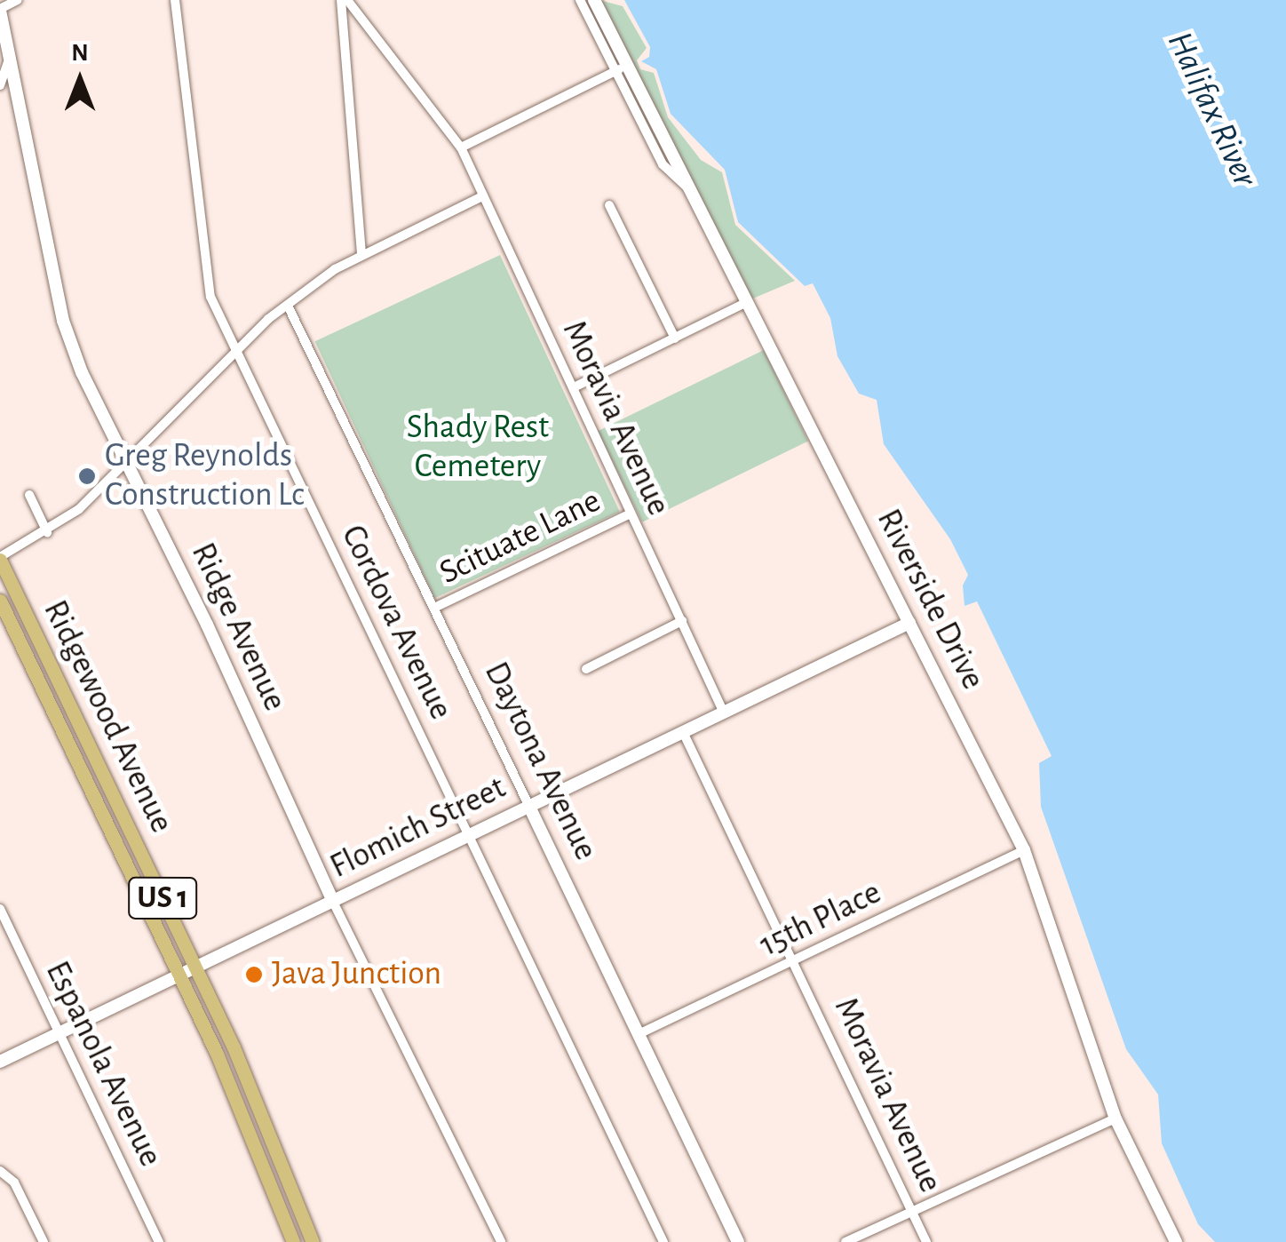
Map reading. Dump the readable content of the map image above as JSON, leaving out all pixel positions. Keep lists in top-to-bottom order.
{
  "streets": {
    "main road": ["Ridgewood Avenue", "US 1"],
    "street": [
      "Moravia Avenue",
      "Scituate Lane",
      "Riverside Drive",
      "Cordova Avenue",
      "Ridge Avenue",
      "Daytona Avenue",
      "Flomich Street",
      "15th Place",
      "Espanola Avenue"
    ]
  },
  "crossings": [
    ["Moravia Avenue", "Scituate Lane"],
    ["Moravia Avenue", "Flomich Street"],
    ["Moravia Avenue", "15th Place"],
    ["Scituate Lane", "Daytona Avenue"],
    ["Riverside Drive", "Flomich Street"],
    ["Riverside Drive", "15th Place"],
    ["Cordova Avenue", "Flomich Street"],
    ["Ridge Avenue", "Flomich Street"],
    ["Ridgewood Avenue", "Flomich Street"],
    ["Daytona Avenue", "Flomich Street"],
    ["Daytona Avenue", "15th Place"],
    ["Flomich Street", "Espanola Avenue"]
  ],
  "water": ["Halifax River"],
  "parks": ["Shady Rest Cemetery"],
  "places": ["Greg Reynolds Construction Lc", "Java Junction"],
  "north": "top"
}
